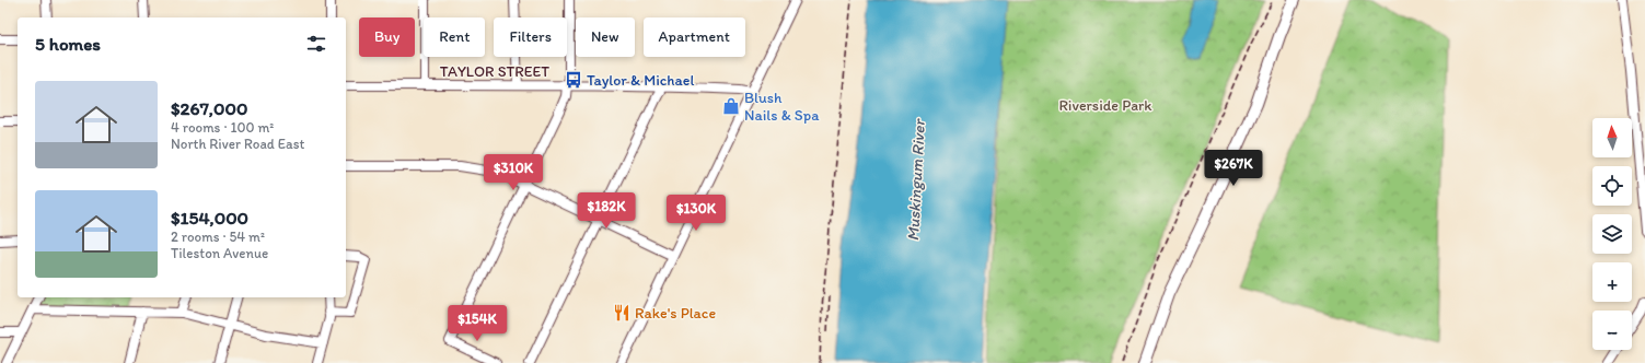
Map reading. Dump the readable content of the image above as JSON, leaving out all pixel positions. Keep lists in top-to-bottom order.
{
  "streets": {
    "street": ["TAYLOR STREET"]
  },
  "water": ["Muskingum River"],
  "parks": ["Riverside Park"],
  "places": {
    "bus stop": ["Taylor & Michael"],
    "shop": ["Blush Nails & Spa"],
    "restaurant": ["Rake's Place"]
  },
  "north": "top",
  "page": {
    "chip": [
      "Buy",
      "Rent",
      "Filters",
      "New",
      "Apartment"
    ],
    "heading": "5 homes",
    "list": [
      {
        "name": "$267,000",
        "note": "4 rooms · 100 m² · North River Road East"
      },
      {
        "name": "$154,000",
        "note": "2 rooms · 54 m² · Tileston Avenue"
      }
    ],
    "map_buttons": ["+", "−"],
    "price": [
      "$267K",
      "$310K",
      "$182K",
      "$130K",
      "$154K"
    ]
  }
}
